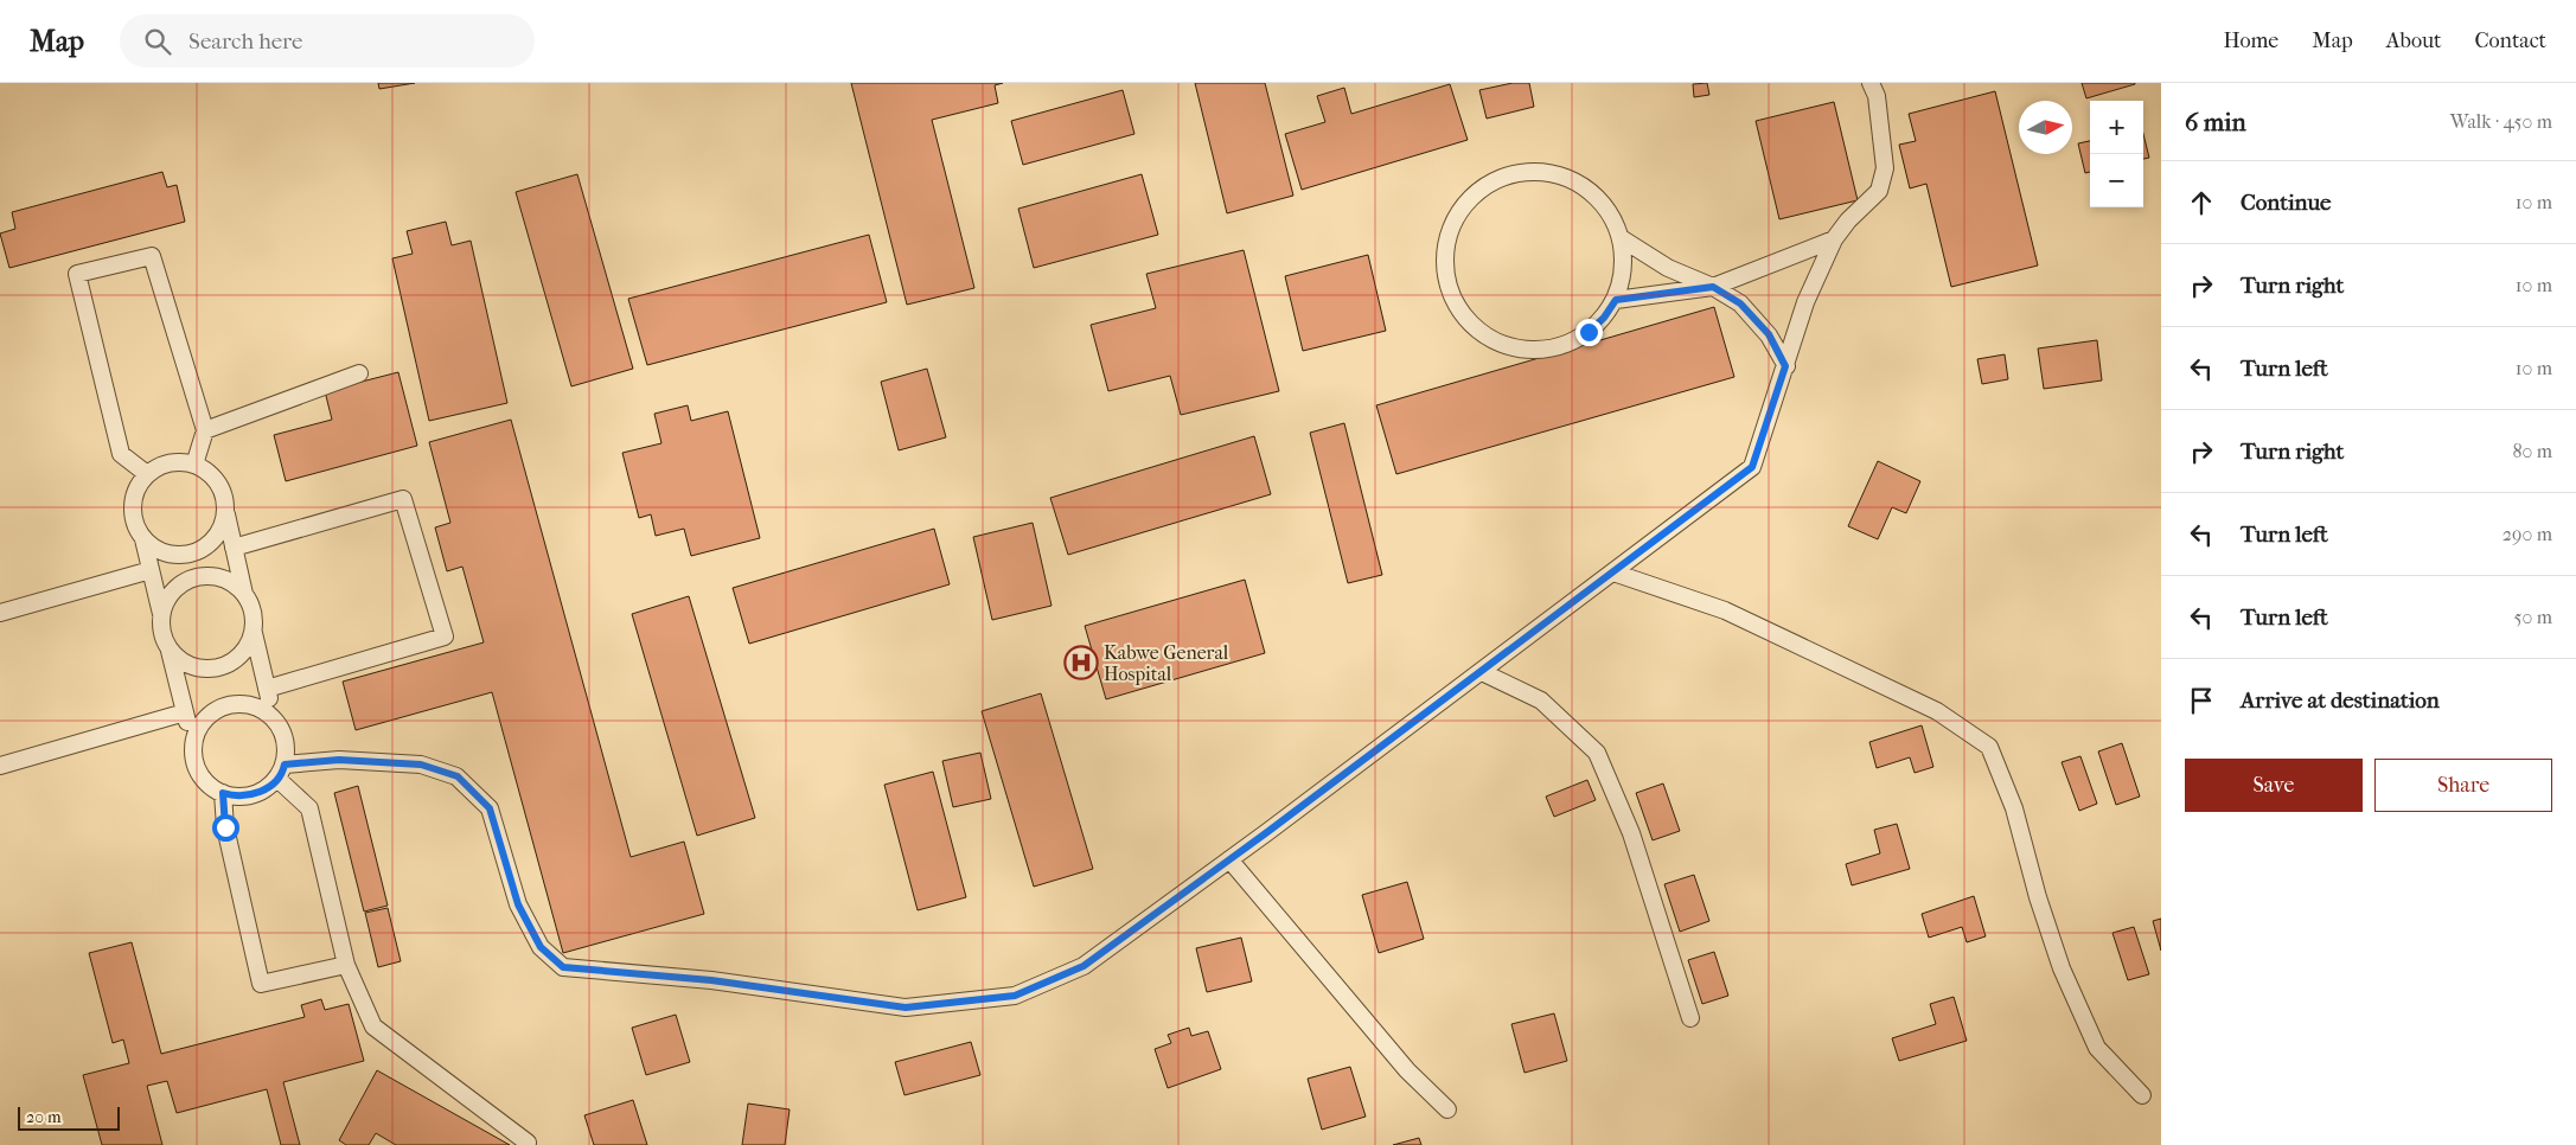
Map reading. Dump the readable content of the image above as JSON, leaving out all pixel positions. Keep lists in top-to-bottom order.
{
  "places": {
    "hospital": ["Kabwe General Hospital"]
  },
  "scale_bar": "20 m",
  "north": "right",
  "page": {
    "header": "Map",
    "search": "Search here",
    "nav": [
      "Home",
      "Map",
      "About",
      "Contact"
    ],
    "heading": ["6 min", "Walk · 450 m"],
    "map_buttons": ["+", "−"],
    "list": [
      ["Continue", "10 m"],
      ["Turn right", "10 m"],
      ["Turn left", "10 m"],
      ["Turn right", "80 m"],
      ["Turn left", "290 m"],
      ["Turn left", "50 m"],
      "Arrive at destination"
    ],
    "buttons": ["Save", "Share"],
    "scale": "20 m"
  }
}
